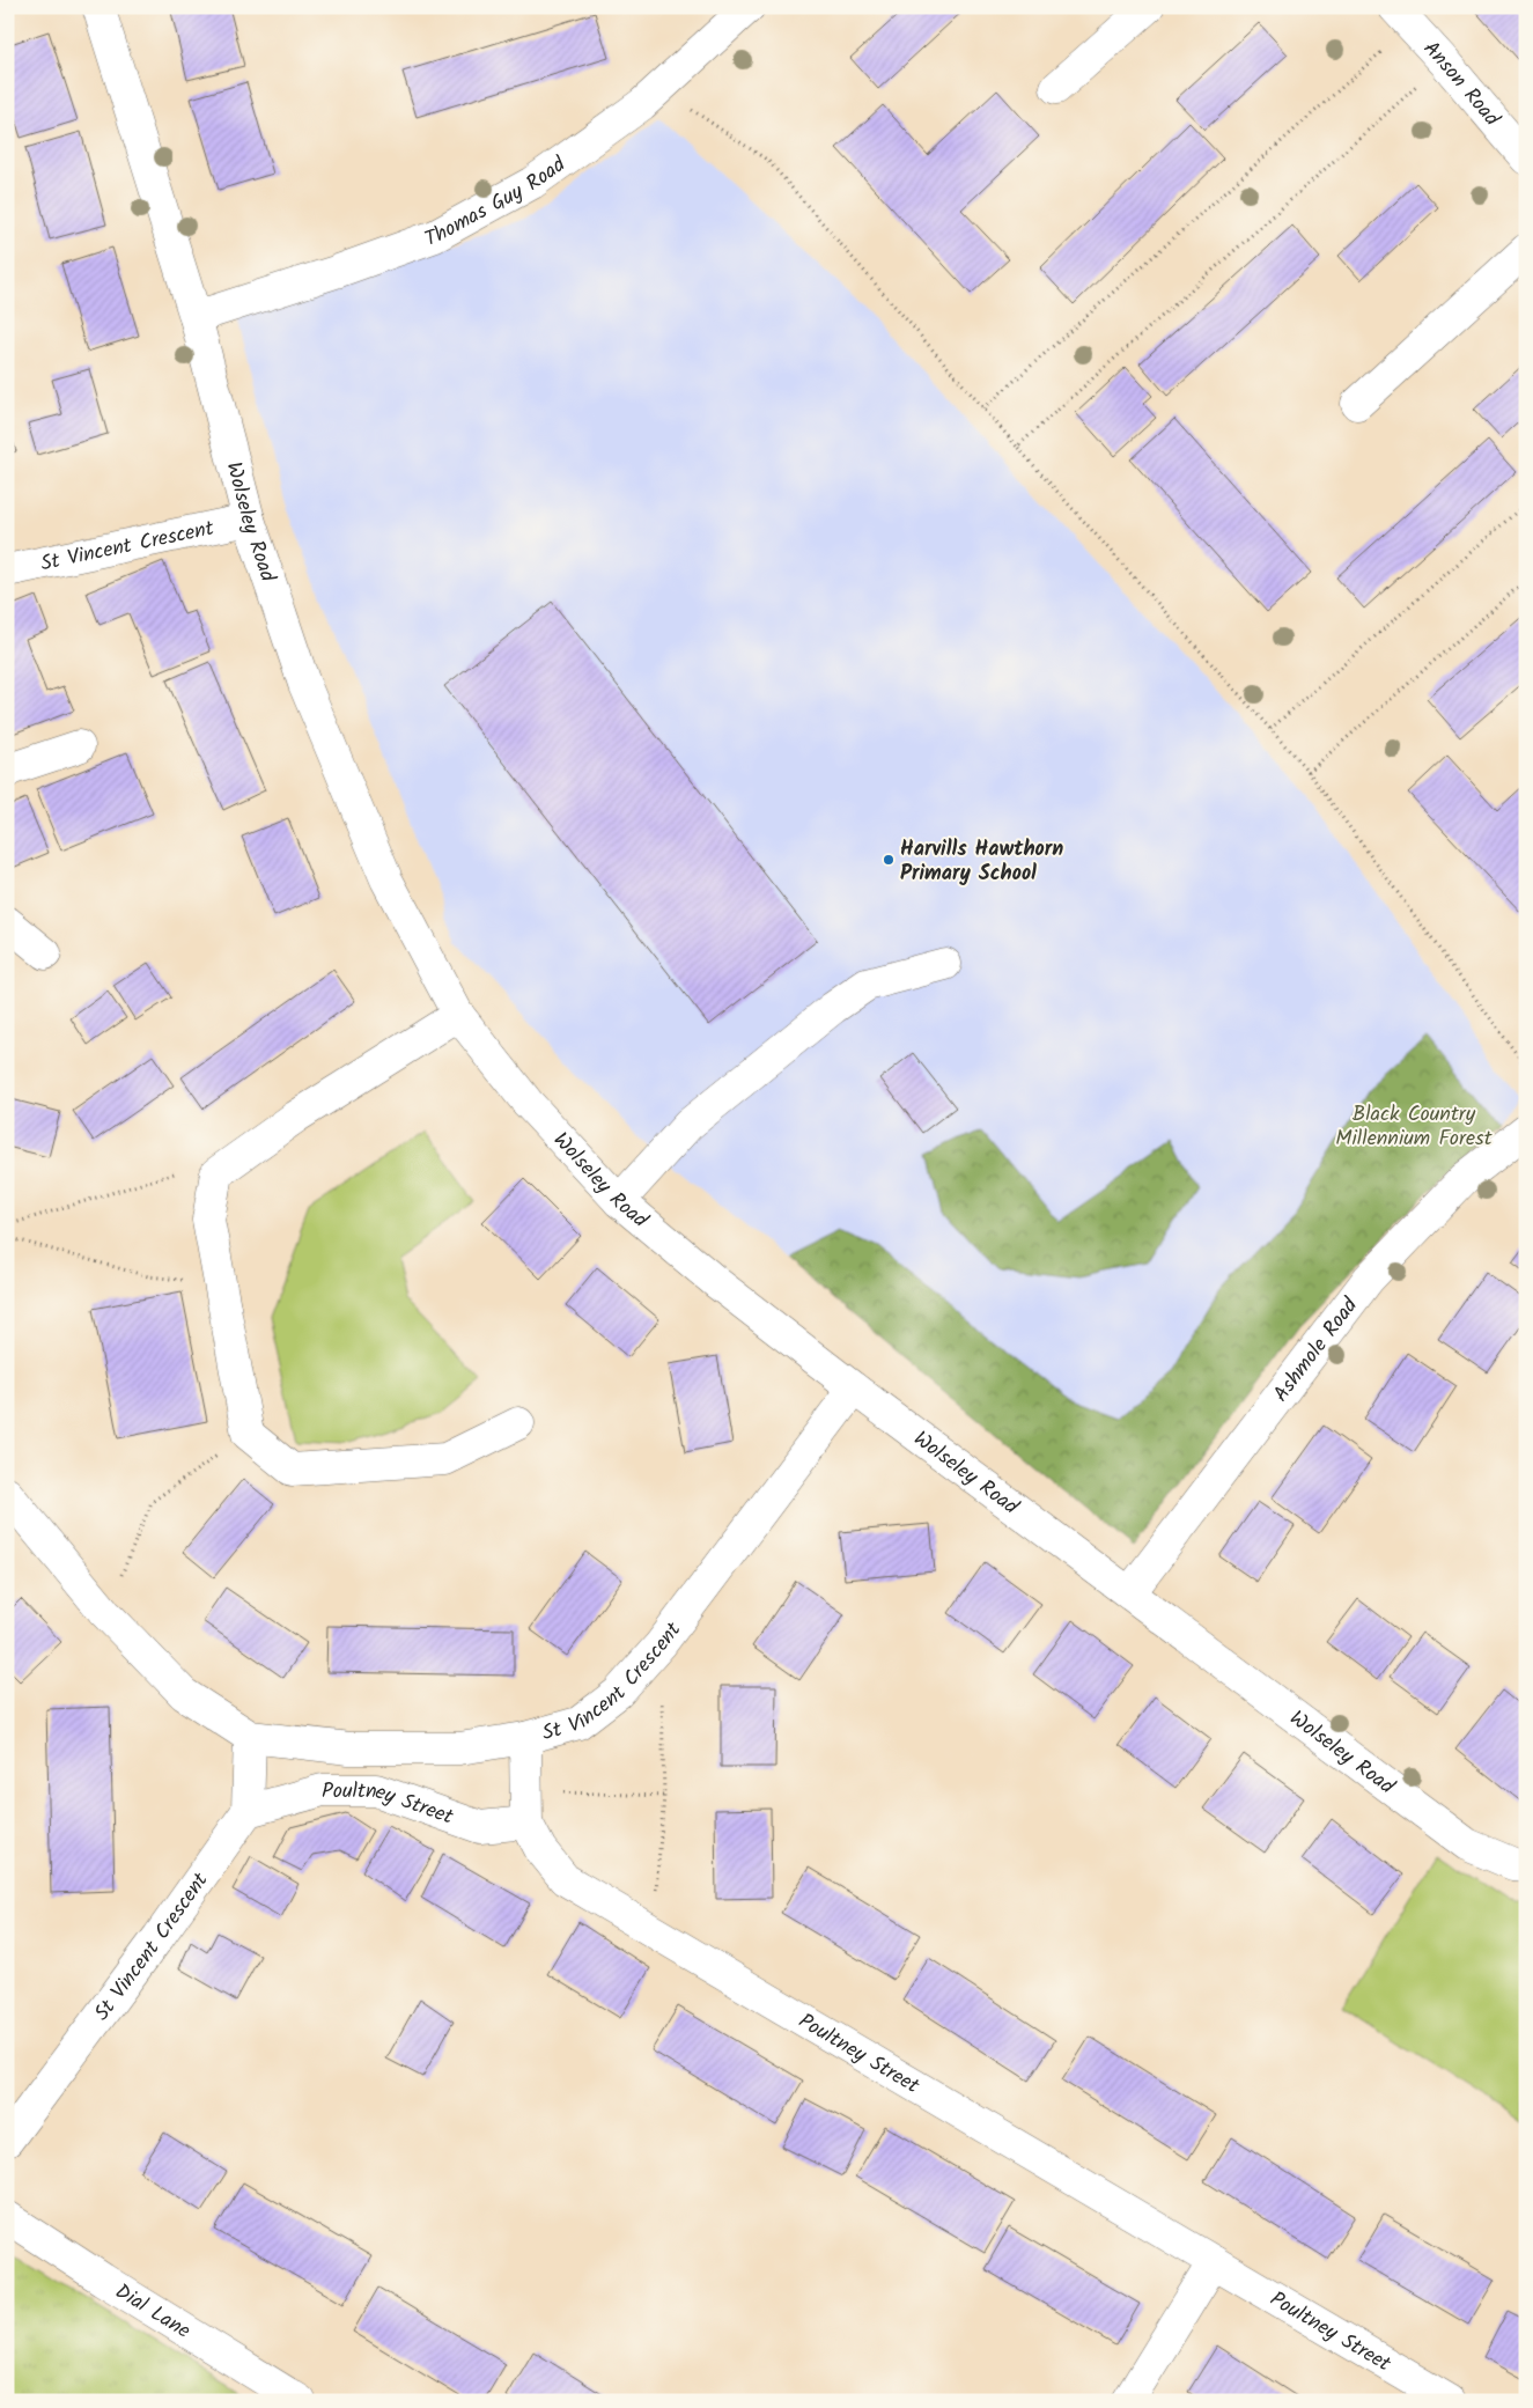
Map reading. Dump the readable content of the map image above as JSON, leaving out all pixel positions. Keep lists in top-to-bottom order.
{
  "streets": {
    "street": [
      "Anson Road",
      "Thomas Guy Road",
      "Wolseley Road",
      "St Vincent Crescent",
      "Ashmole Road",
      "Poultney Street",
      "Dial Lane"
    ]
  },
  "crossings": [
    ["Thomas Guy Road", "Wolseley Road"],
    ["Wolseley Road", "St Vincent Crescent"],
    ["Wolseley Road", "Ashmole Road"],
    ["St Vincent Crescent", "Poultney Street"]
  ],
  "parks": ["Black Country Millennium Forest"],
  "places": ["Harvills Hawthorn Primary School"]
}
